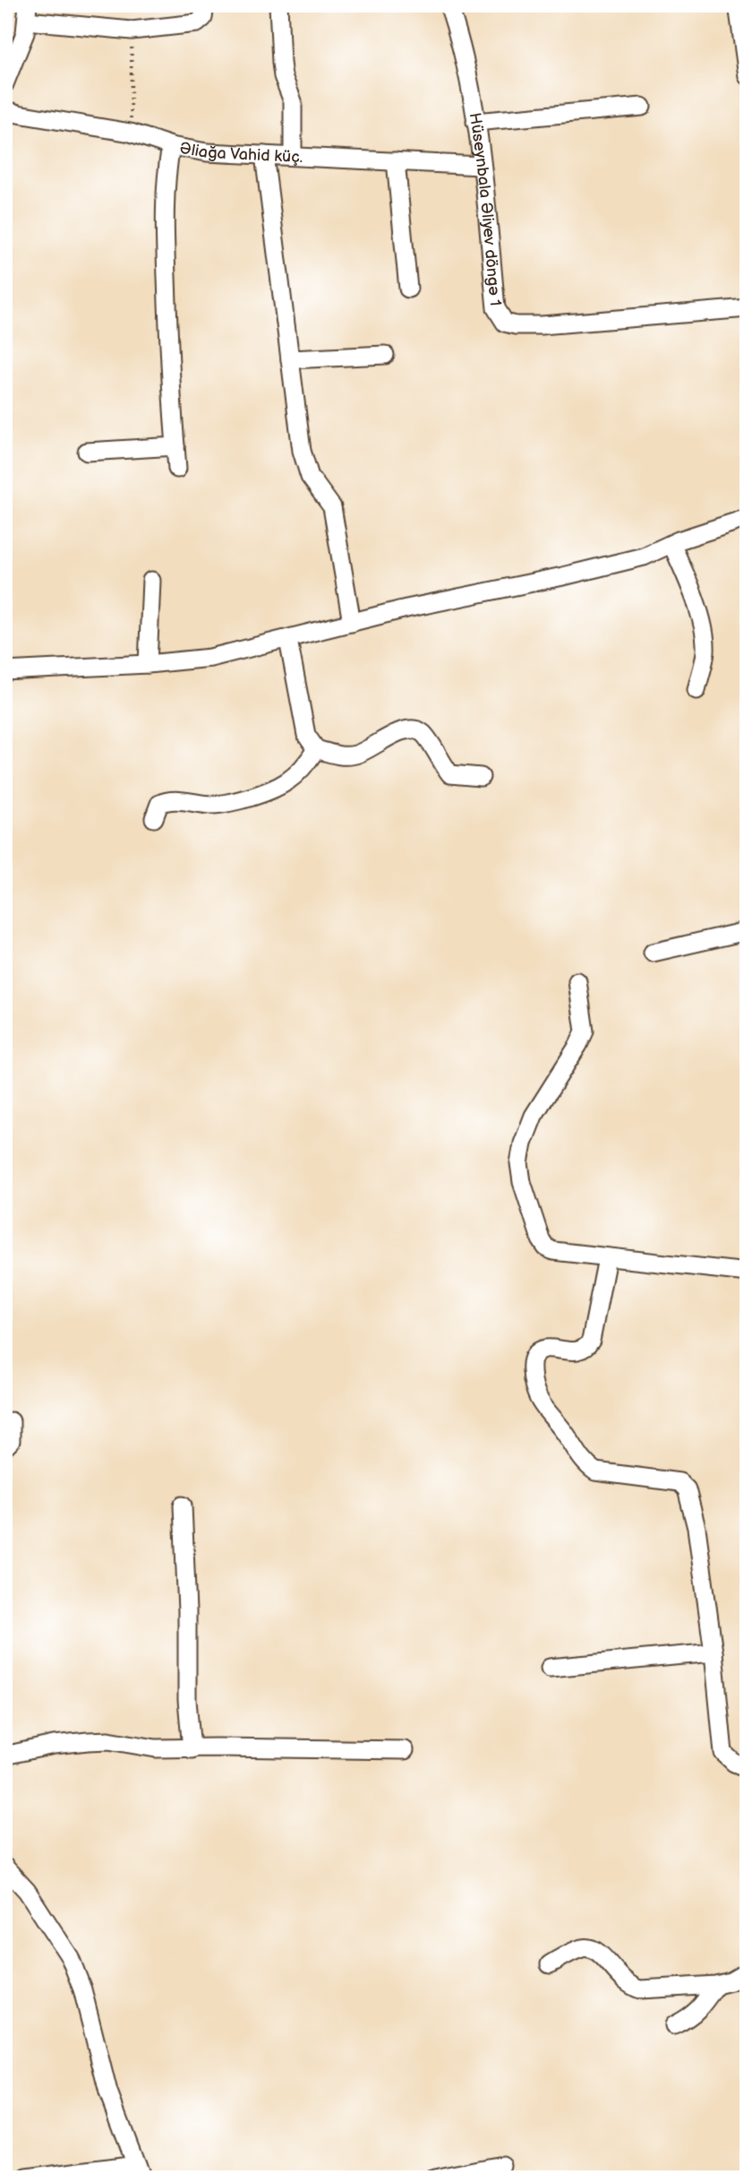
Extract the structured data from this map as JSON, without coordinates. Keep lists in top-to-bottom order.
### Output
{
  "streets": {
    "street": ["Əliağa Vahid küç.", "Hüseynbala Əliyev döngə 1"]
  },
  "crossings": [
    ["Əliağa Vahid küç.", "Hüseynbala Əliyev döngə 1"]
  ]
}
